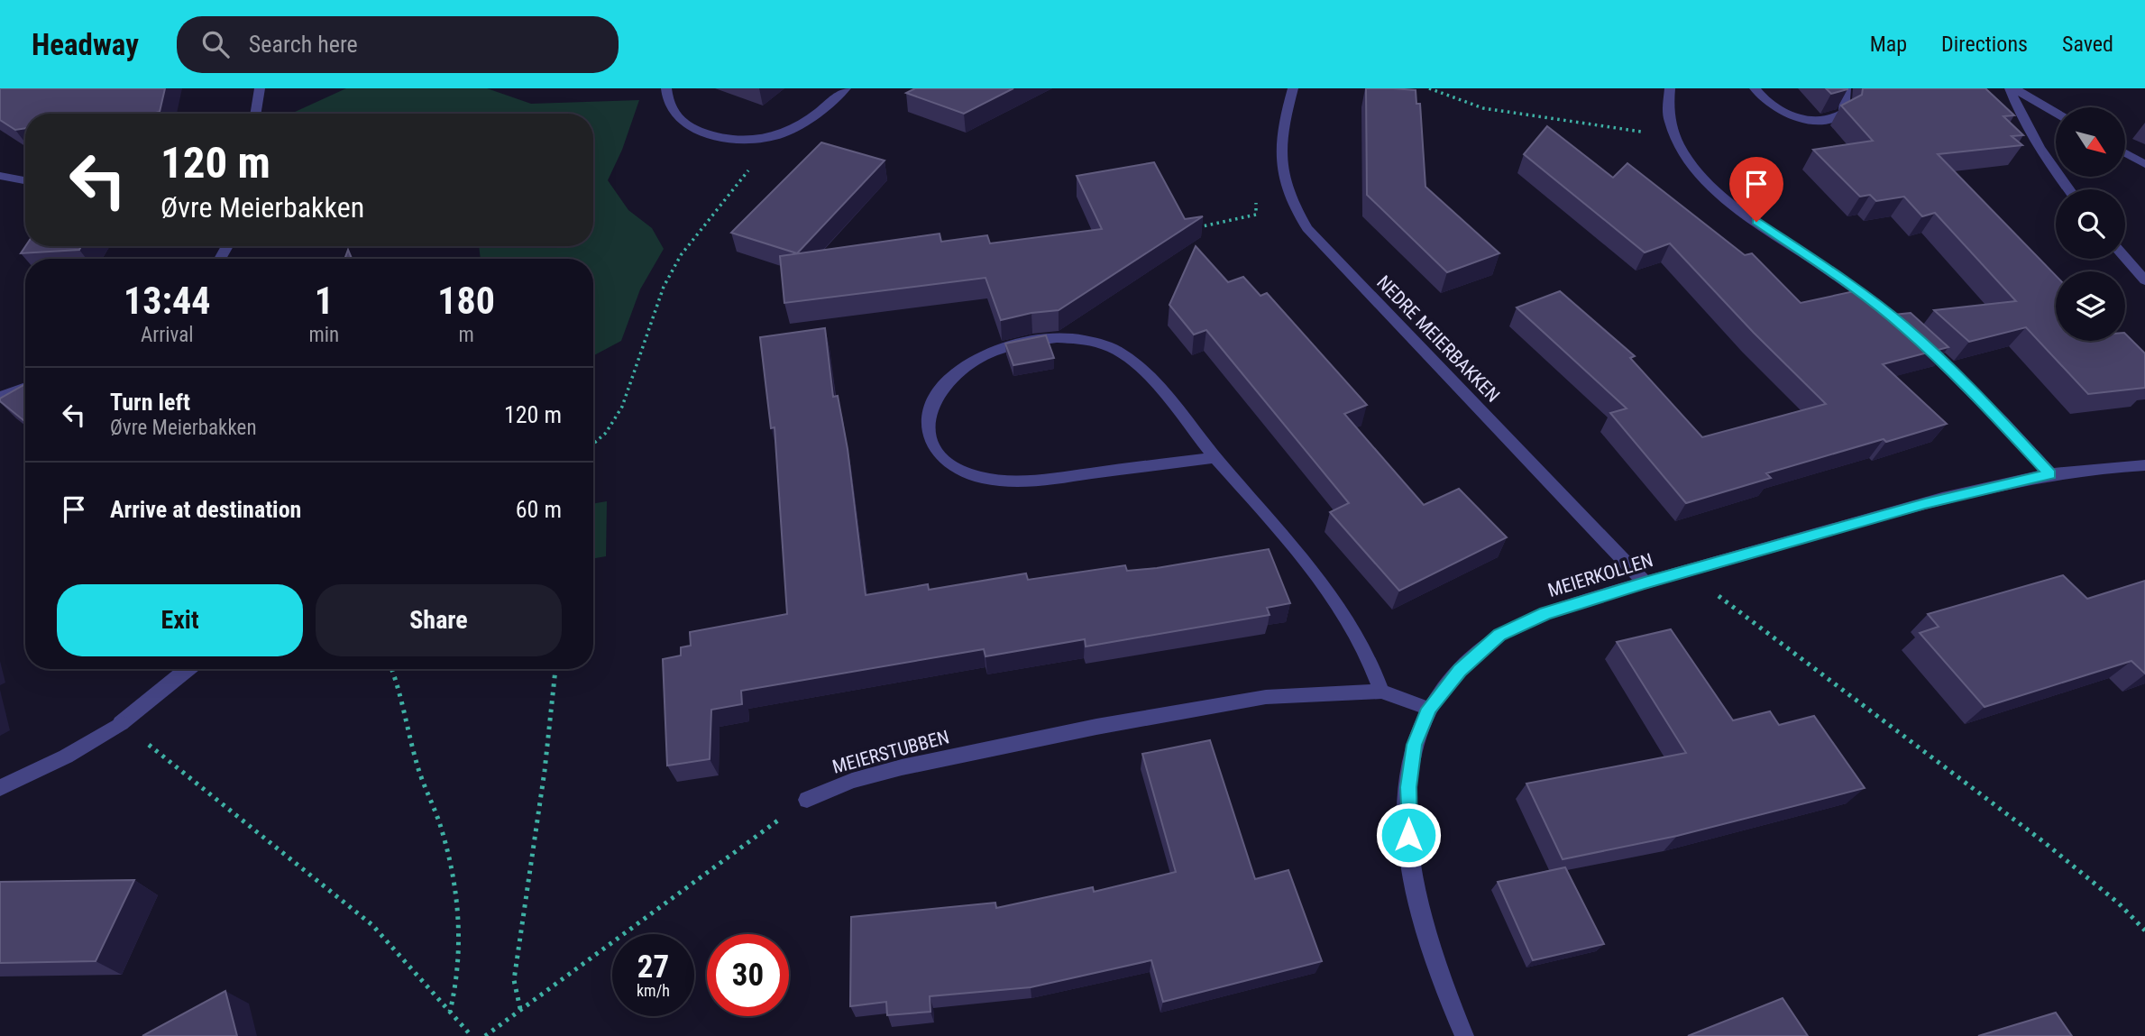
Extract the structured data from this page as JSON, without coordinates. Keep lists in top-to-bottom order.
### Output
{
  "streets": {
    "street": ["NEDRE MEIERBAKKEN", "MEIERKOLLEN", "MEIERSTUBBEN"]
  },
  "crossings": [
    ["NEDRE MEIERBAKKEN", "MEIERKOLLEN"],
    ["MEIERKOLLEN", "MEIERSTUBBEN"]
  ],
  "north": "bottom right",
  "page": {
    "header": "Headway",
    "search": "Search here",
    "nav": ["Map", "Directions", "Saved"],
    "turn": ["120 m", "Øvre Meierbakken"],
    "eta": [
      "13:44",
      "Arrival",
      "1",
      "min",
      "180",
      "m"
    ],
    "list": [
      {
        "name": "Turn left",
        "note": "Øvre Meierbakken",
        "value": "120 m"
      },
      {
        "name": "Arrive at destination",
        "value": "60 m"
      }
    ],
    "buttons": ["Exit", "Share"],
    "speed": "27 km/h",
    "limit": "30"
  }
}
